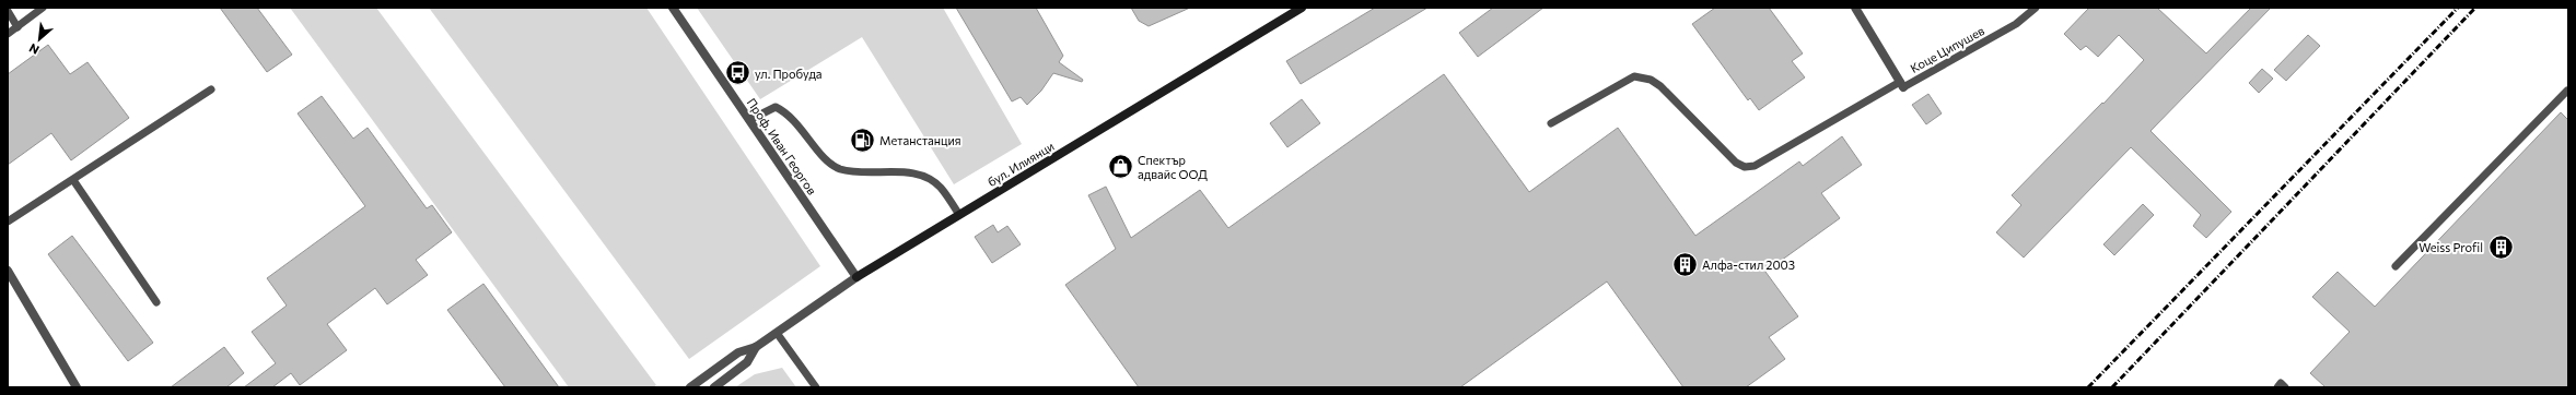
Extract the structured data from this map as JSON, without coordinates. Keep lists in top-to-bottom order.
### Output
{
  "streets": {
    "street": ["Коце Ципушев", "Проф. Иван Георгов", "бул. Илиянци"]
  },
  "crossings": [
    ["Проф. Иван Георгов", "бул. Илиянци"]
  ],
  "places": {
    "bus stop": ["ул. Пробуда"],
    "fuel station": ["Метанстанция"],
    "shop": ["Спектър адвайс ООД"],
    "building": ["Weiss Profil", "Алфа-стил 2003"]
  },
  "north": "bottom left"
}
